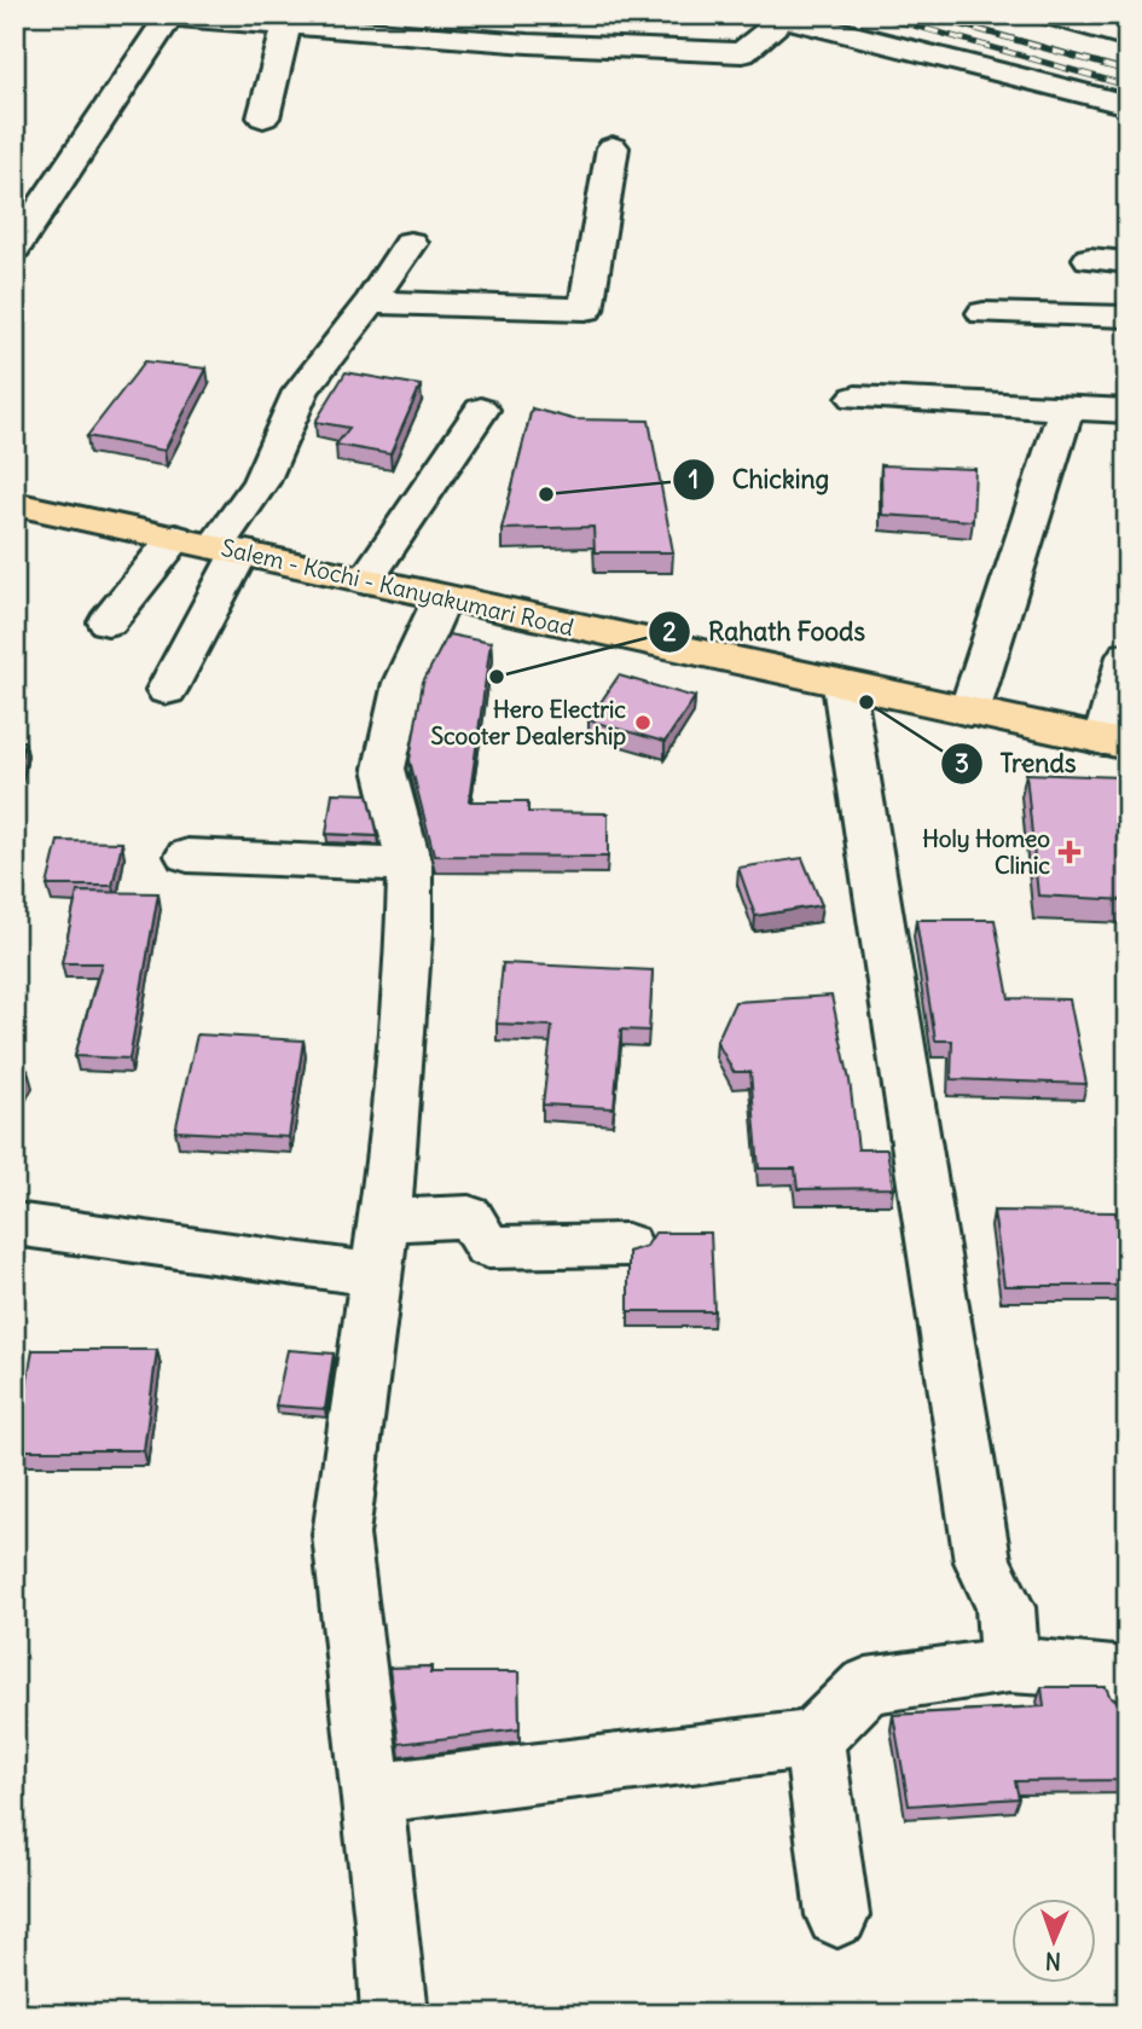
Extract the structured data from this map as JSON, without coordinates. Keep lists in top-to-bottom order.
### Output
{
  "streets": {
    "main road": ["Salem - Kochi - Kanyakumari Road"]
  },
  "places": {
    "other": [
      "Chicking",
      "Rahath Foods",
      "Trends",
      "Hero Electric Scooter Dealership"
    ],
    "health": ["Holy Homeo Clinic"]
  },
  "north": "bottom"
}
